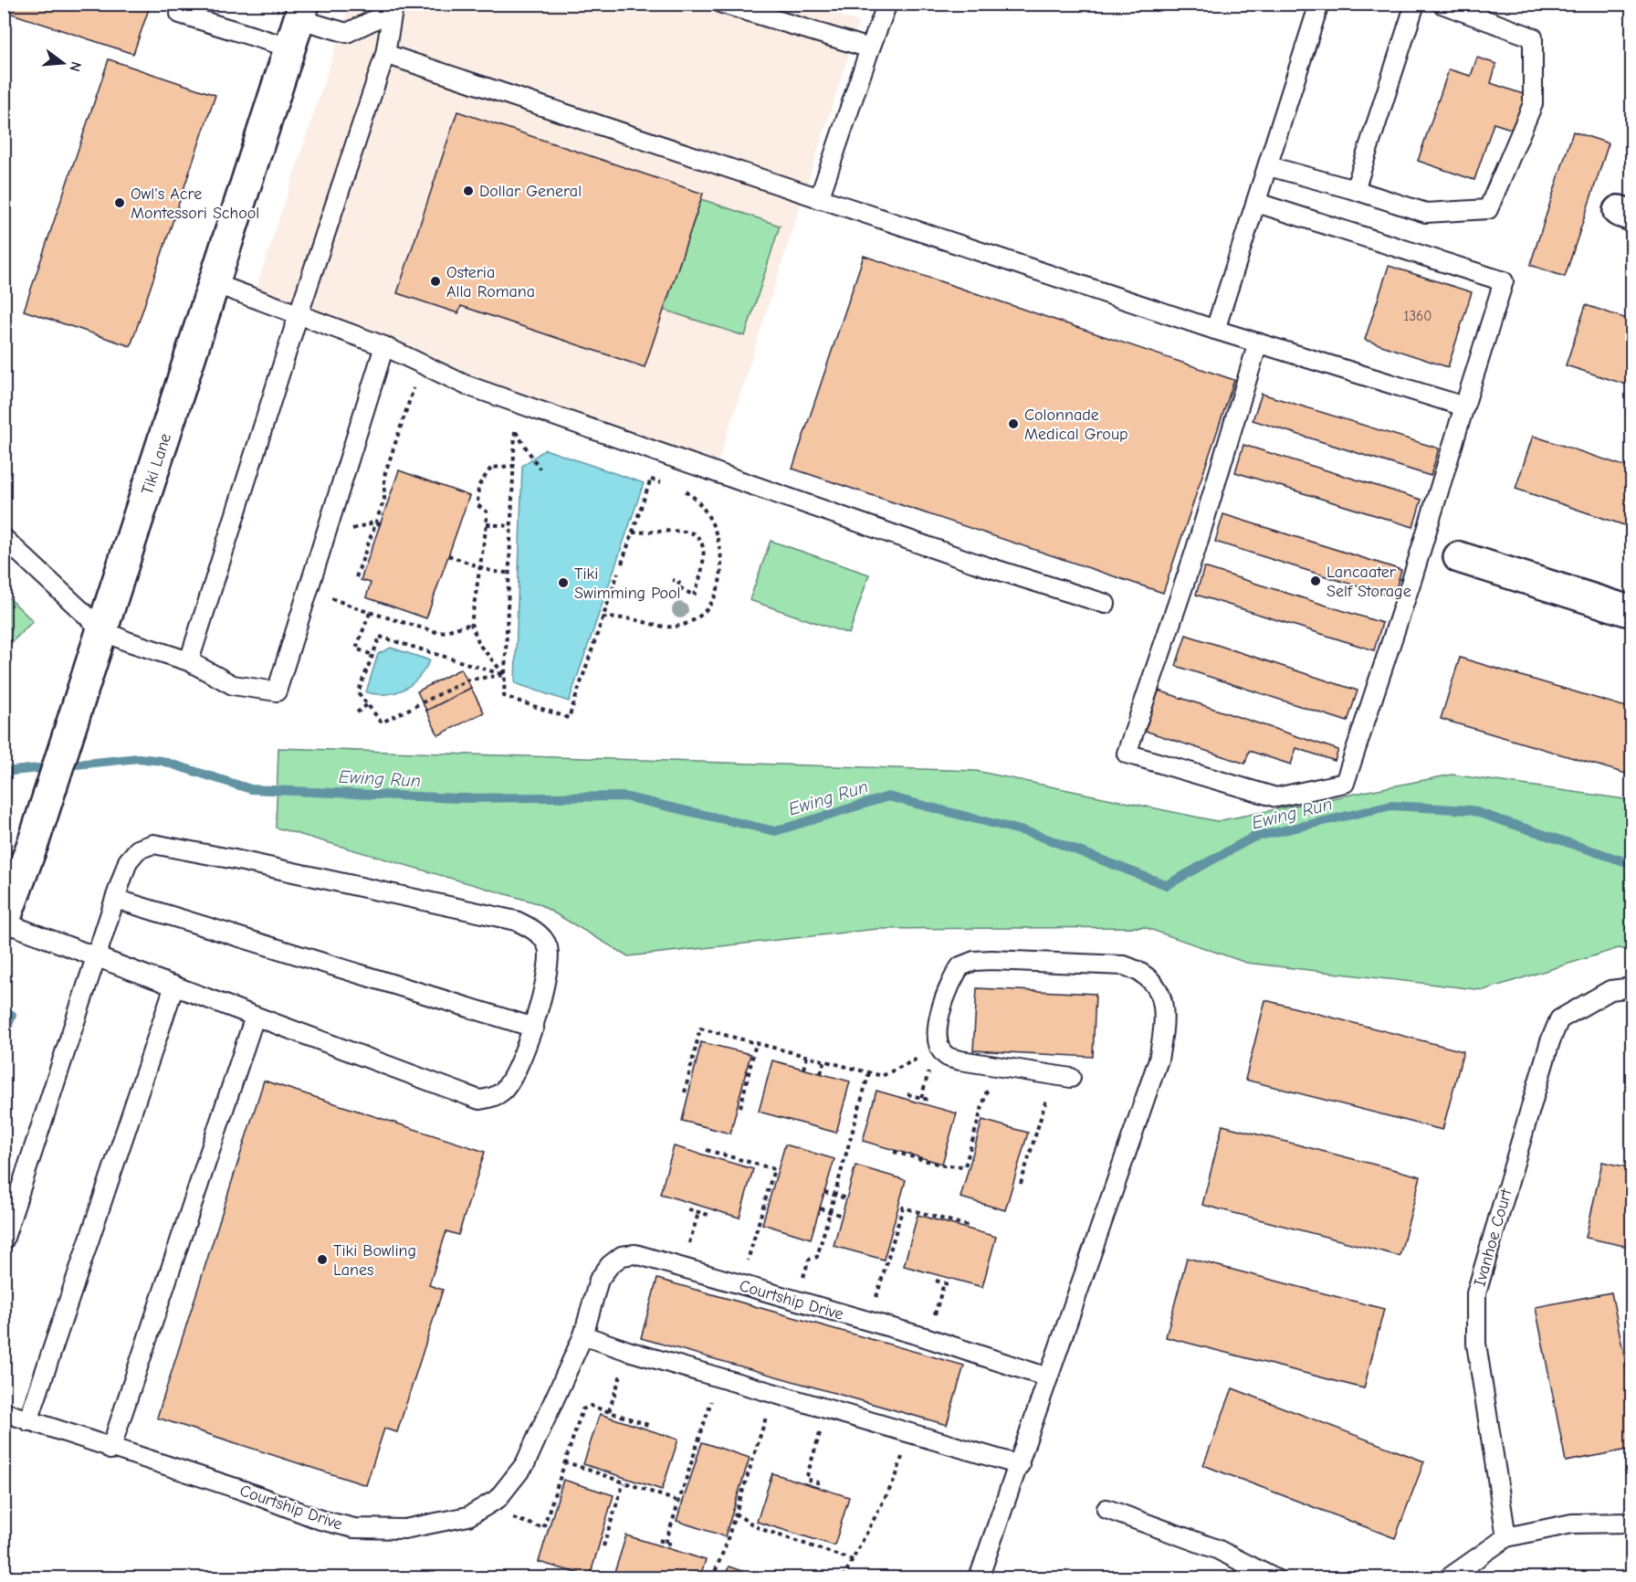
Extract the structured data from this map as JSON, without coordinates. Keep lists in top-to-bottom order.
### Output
{
  "streets": {
    "street": ["Tiki Lane"],
    "lane": ["Ivanhoe Court", "Courtship Drive"]
  },
  "water": ["Ewing Run"],
  "places": [
    "Dollar General",
    "Owl's Acre Montessori School",
    "Osteria Alla Romana",
    "Colonnade Medical Group",
    "Lancaater Self Storage",
    "Tiki Swimming Pool",
    "Tiki Bowling Lanes"
  ],
  "house_numbers": ["1360"],
  "north": "right"
}
